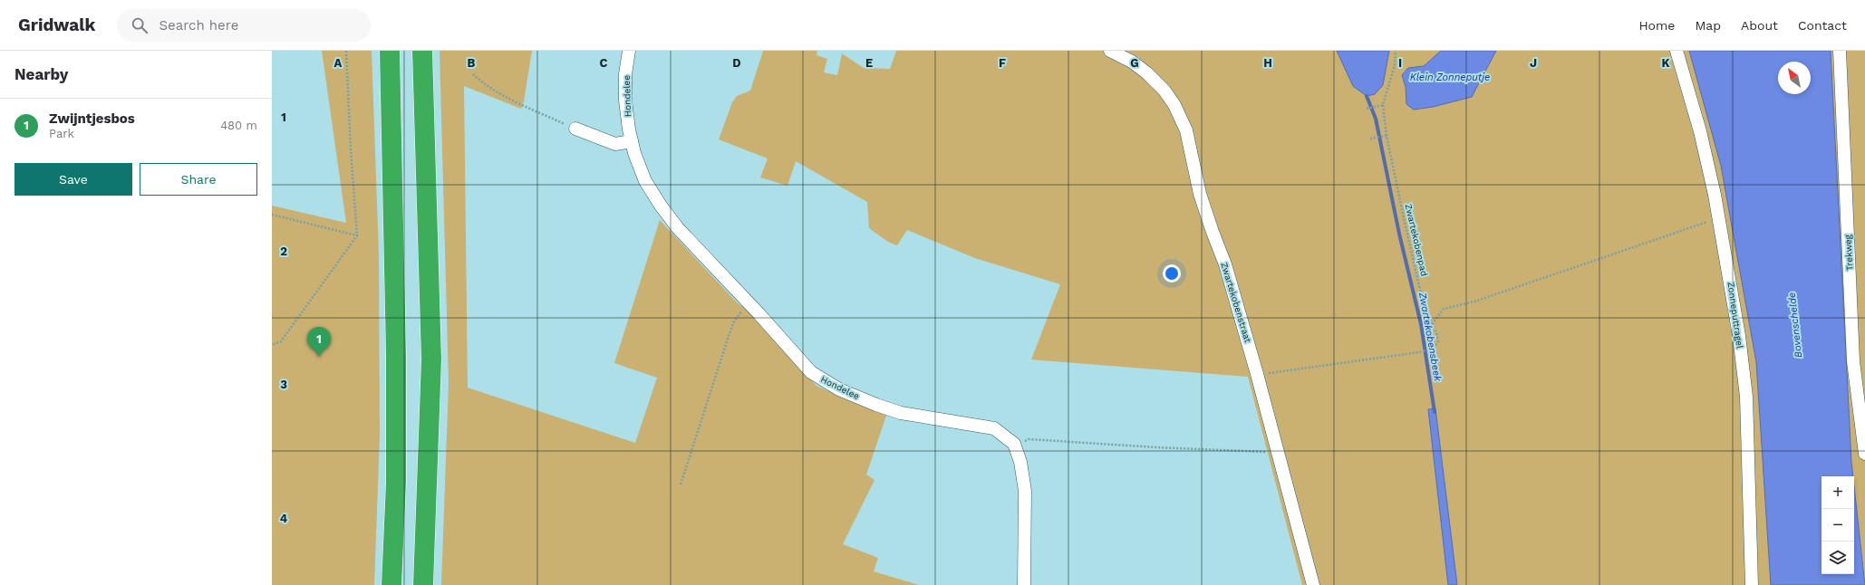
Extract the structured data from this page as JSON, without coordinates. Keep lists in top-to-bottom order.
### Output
{
  "streets": {
    "street": [
      "Hondelee",
      "Trekweg",
      "Zwartekobenstraat",
      "Zonneputtragel"
    ],
    "path": ["Zwartekobenpad"]
  },
  "crossings": [
    ["Zwartekobenpad", "Zwartekobenstraat"]
  ],
  "water": ["Klein Zonneputje", "Bovenschelde", "Zwartekobensbeek"],
  "north": "top left",
  "page": {
    "header": "Gridwalk",
    "search": "Search here",
    "nav": [
      "Home",
      "Map",
      "About",
      "Contact"
    ],
    "heading": "Nearby",
    "list": [
      {
        "mark": "1",
        "name": "Zwijntjesbos",
        "note": "Park",
        "value": "480 m"
      }
    ],
    "buttons": ["Save", "Share"],
    "pins": "1",
    "map_buttons": ["+", "−"]
  },
  "grid": {
    "columns": [
      "A",
      "B",
      "C",
      "D",
      "E",
      "F",
      "G",
      "H",
      "I",
      "J",
      "K"
    ],
    "rows": [
      "1",
      "2",
      "3",
      "4"
    ]
  }
}
